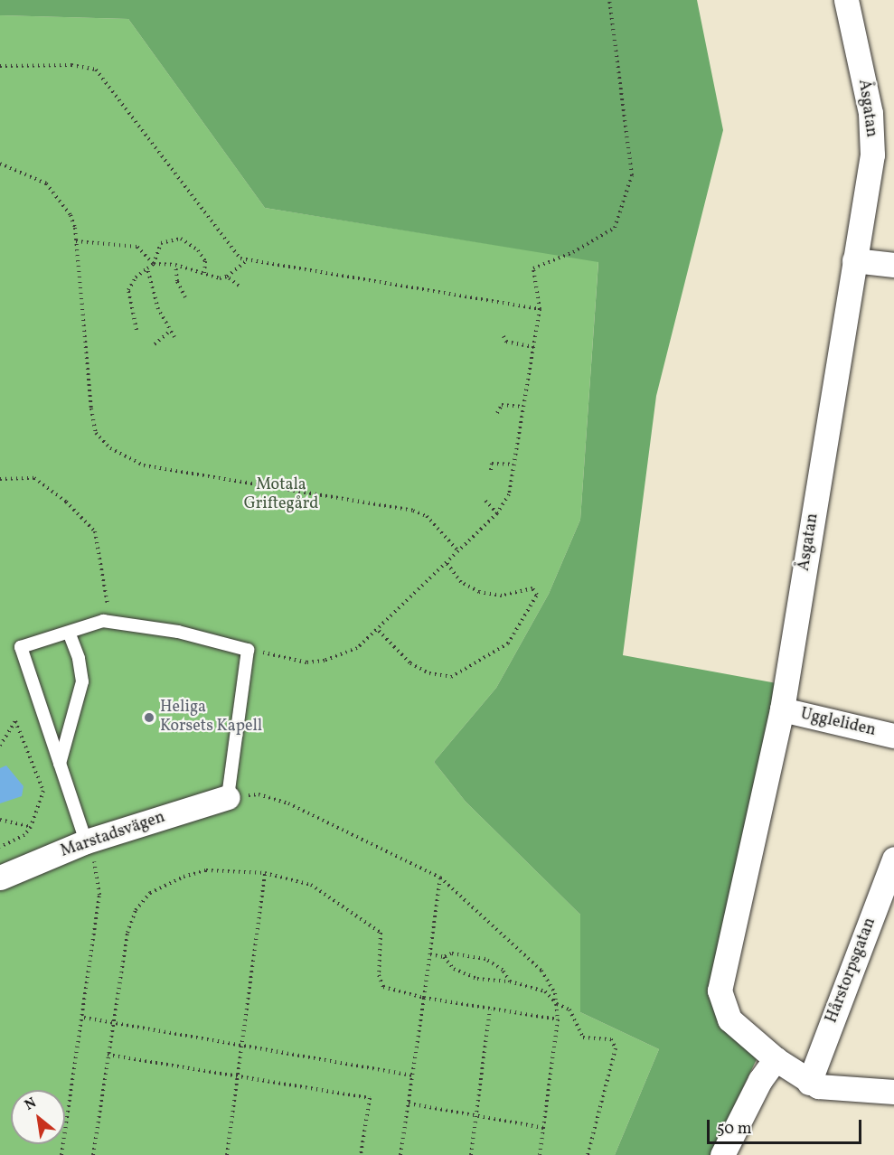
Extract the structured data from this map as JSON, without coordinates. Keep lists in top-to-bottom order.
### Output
{
  "streets": {
    "street": [
      "Åsgatan",
      "Uggleliden",
      "Marstadsvägen",
      "Hårstorpsgatan"
    ]
  },
  "crossings": [
    ["Åsgatan", "Uggleliden"],
    ["Åsgatan", "Hårstorpsgatan"]
  ],
  "parks": ["Motala Griftegård"],
  "places": ["Heliga Korsets Kapell"],
  "scale_bar": "50 m",
  "north": "top left"
}
